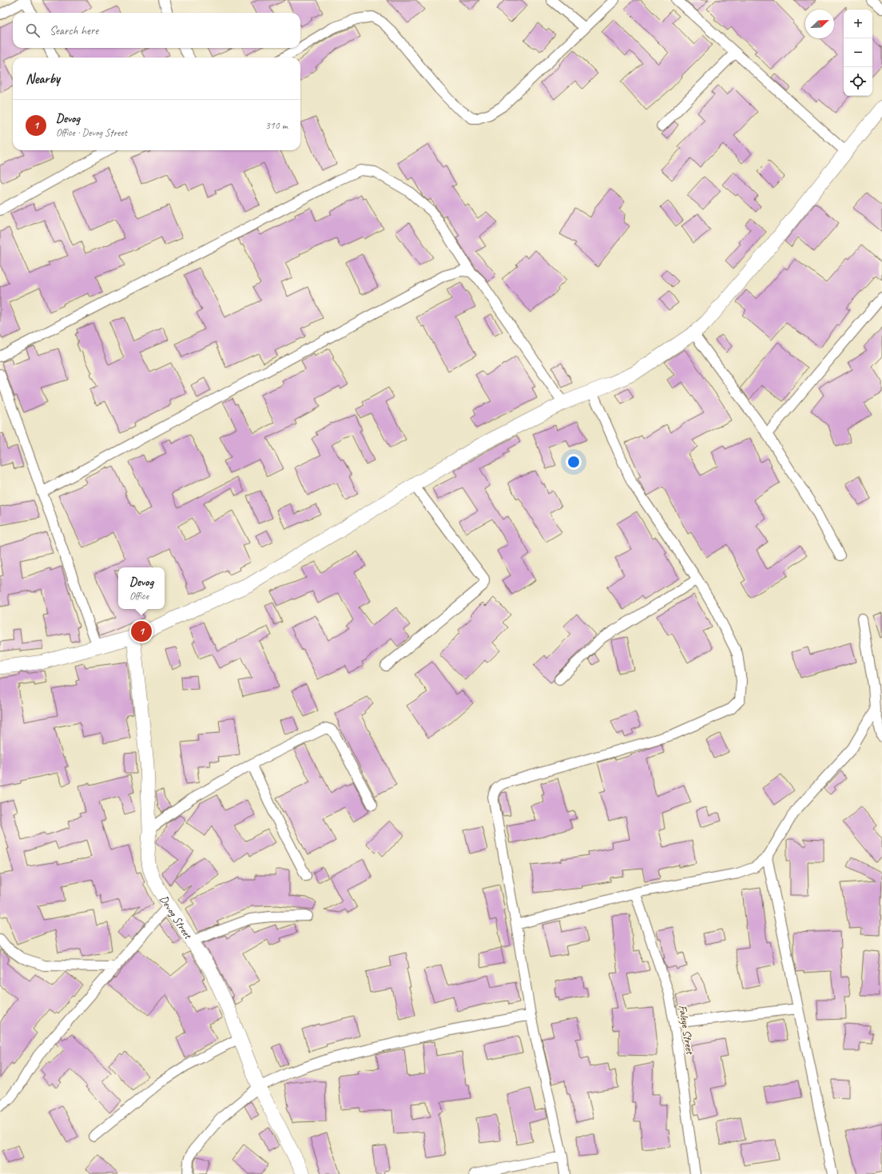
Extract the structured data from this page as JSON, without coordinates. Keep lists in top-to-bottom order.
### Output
{
  "streets": {
    "street": ["Devog Street", "Faleye Street"]
  },
  "north": "top right",
  "page": {
    "map_buttons": ["+", "−"],
    "search": "Search here",
    "heading": "Nearby",
    "list": [
      {
        "mark": "1",
        "name": "Devog",
        "note": "Office · Devog Street",
        "value": "310 m"
      }
    ],
    "popup": ["Devog", "Office"],
    "pins": "1"
  }
}
